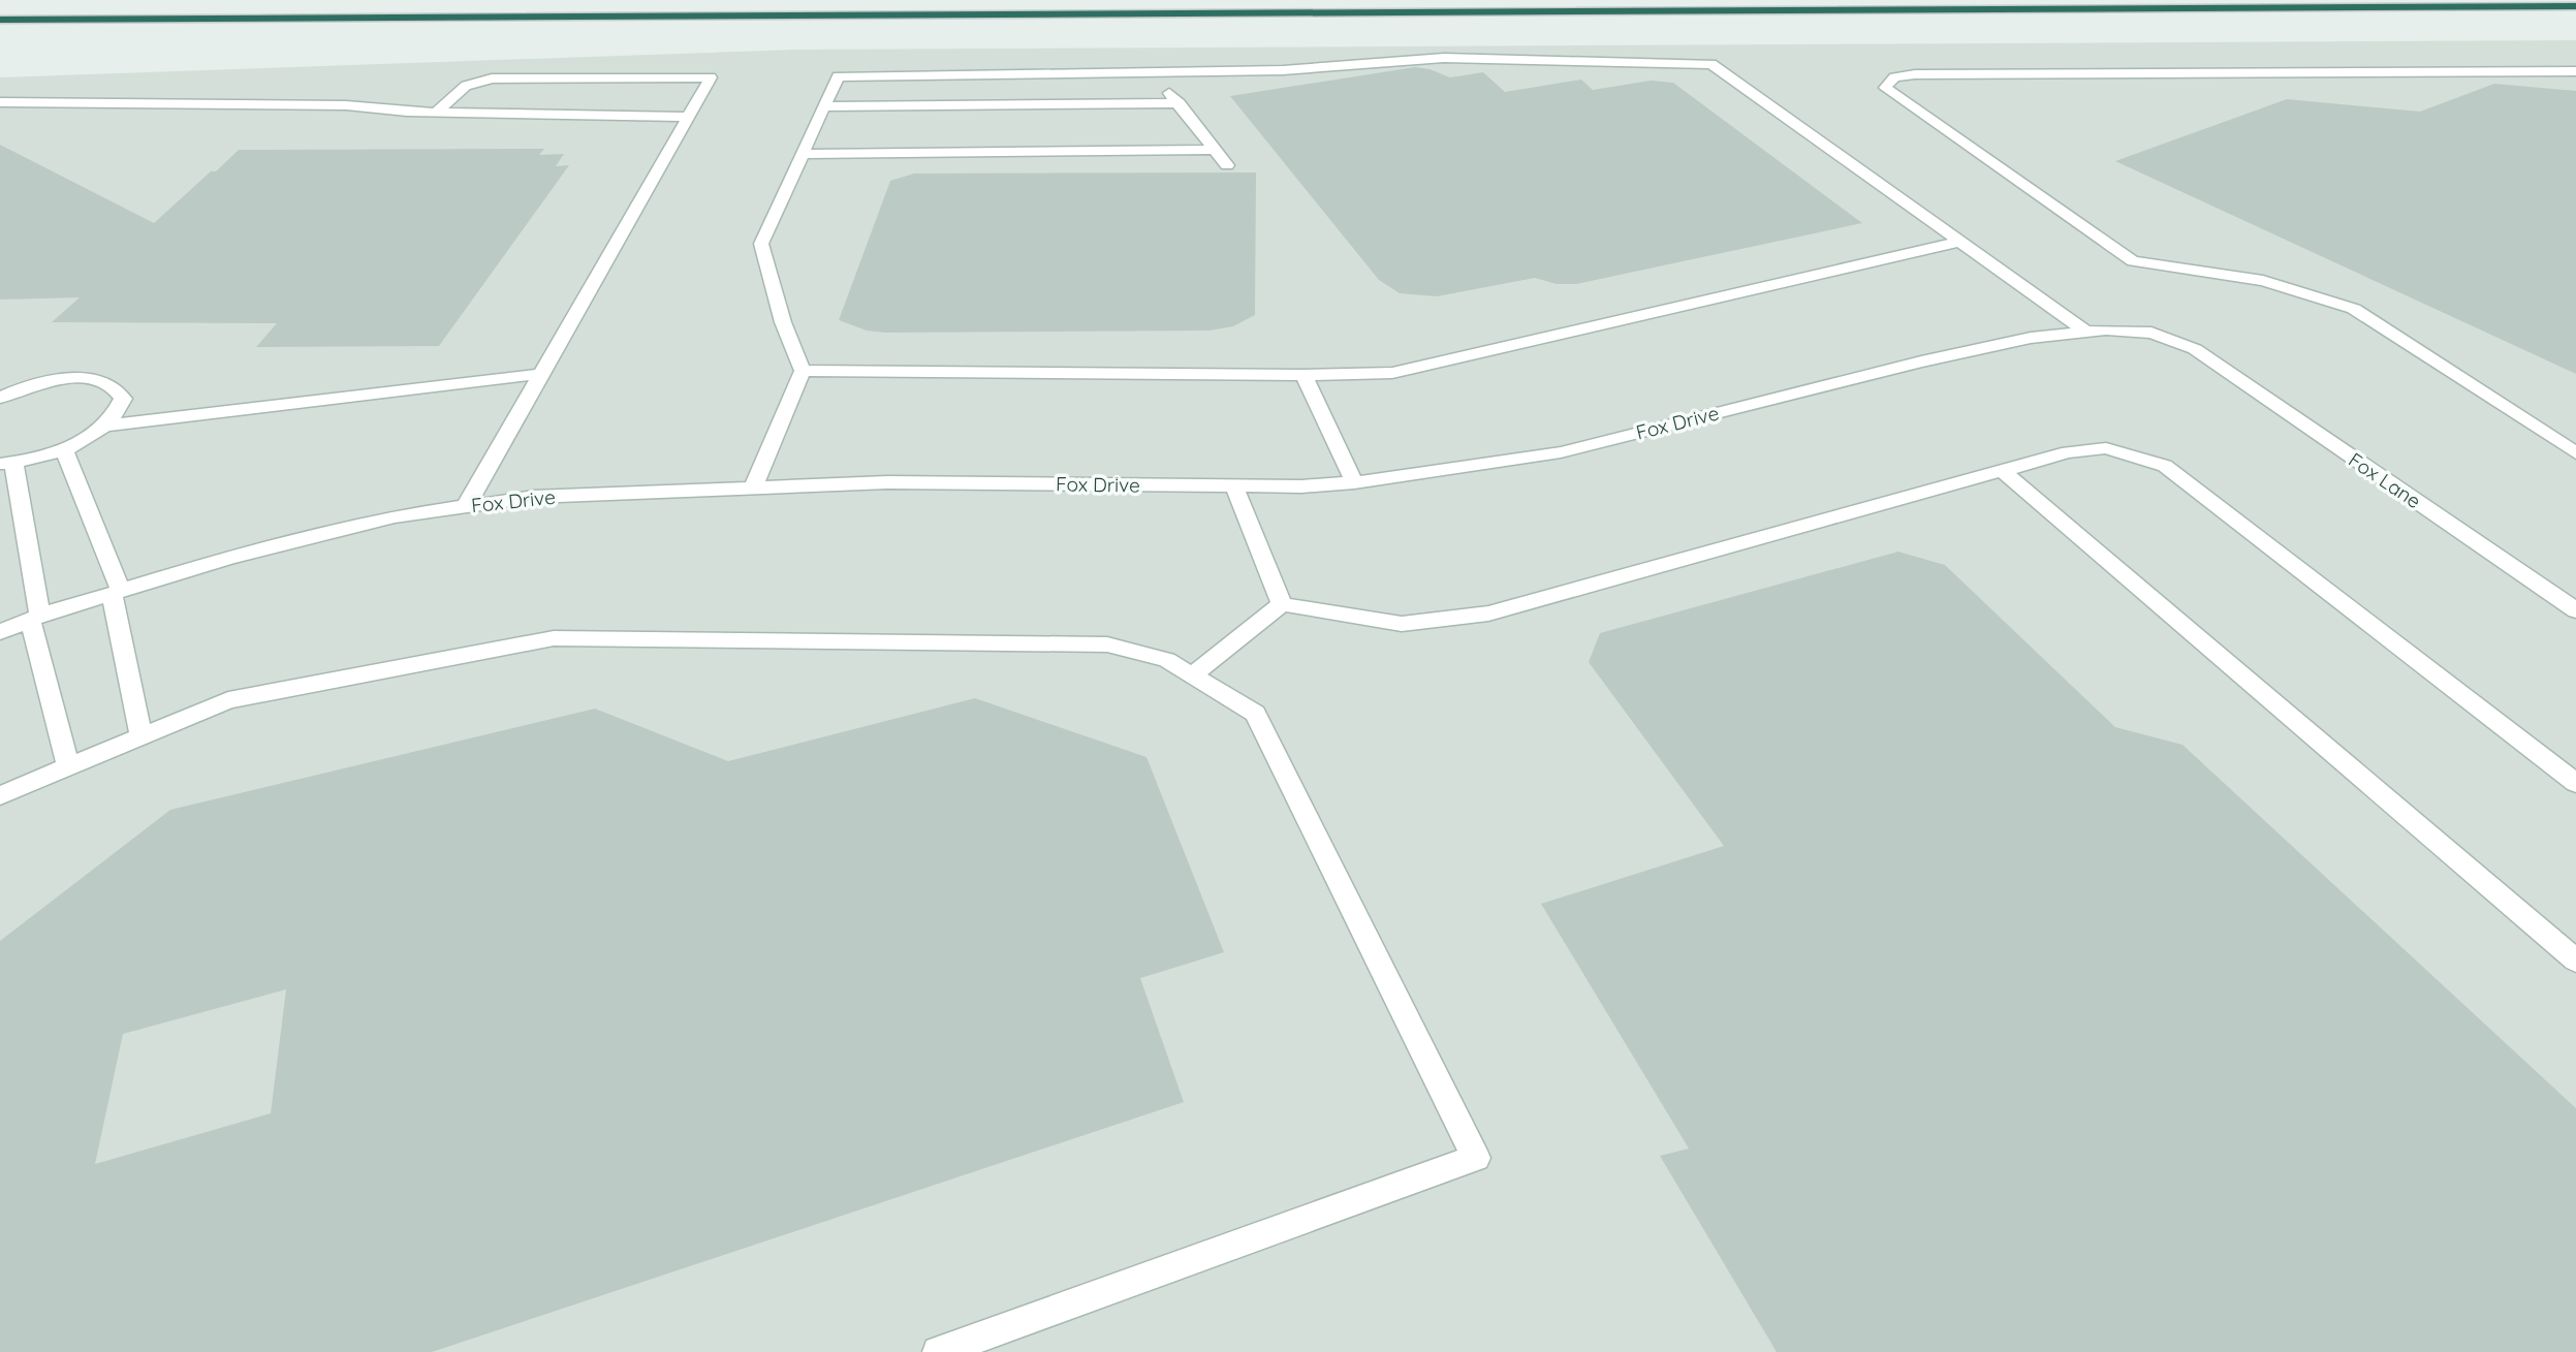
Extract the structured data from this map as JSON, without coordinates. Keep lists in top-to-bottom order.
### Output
{
  "streets": {
    "street": ["Fox Drive", "Fox Lane"]
  },
  "crossings": [
    ["Fox Drive", "Fox Lane"]
  ]
}
